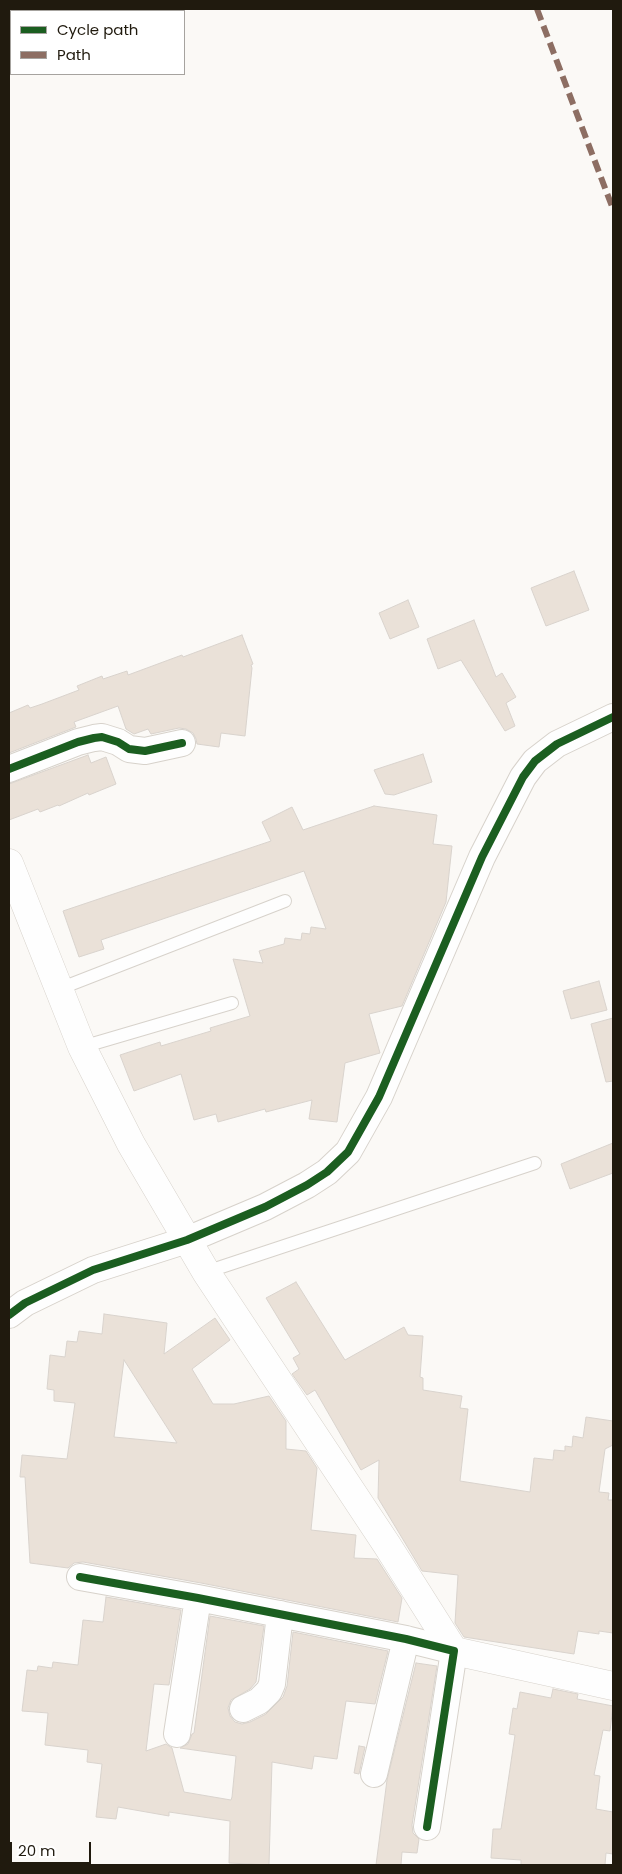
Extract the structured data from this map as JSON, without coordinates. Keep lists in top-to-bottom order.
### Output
{
  "legend": ["Cycle path", "Path"],
  "scale_bar": "20 m"
}
